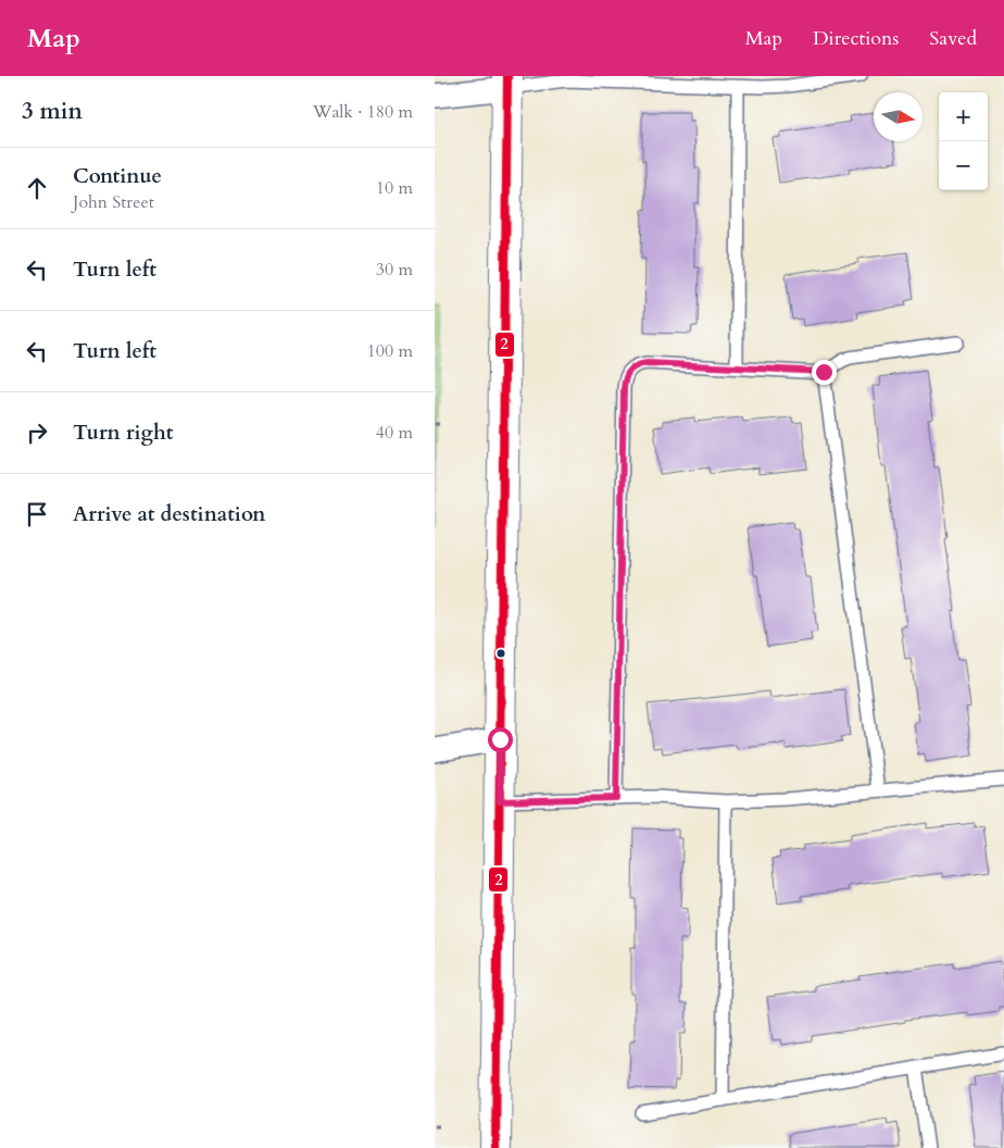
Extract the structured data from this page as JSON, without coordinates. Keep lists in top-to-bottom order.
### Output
{
  "lines": ["transit line 2"],
  "north": "right",
  "page": {
    "header": "Map",
    "nav": ["Map", "Directions", "Saved"],
    "heading": ["3 min", "Walk · 180 m"],
    "map_buttons": ["+", "−"],
    "list": [
      ["Continue", "John Street", "10 m"],
      ["Turn left", "30 m"],
      ["Turn left", "100 m"],
      ["Turn right", "40 m"],
      "Arrive at destination"
    ]
  }
}
